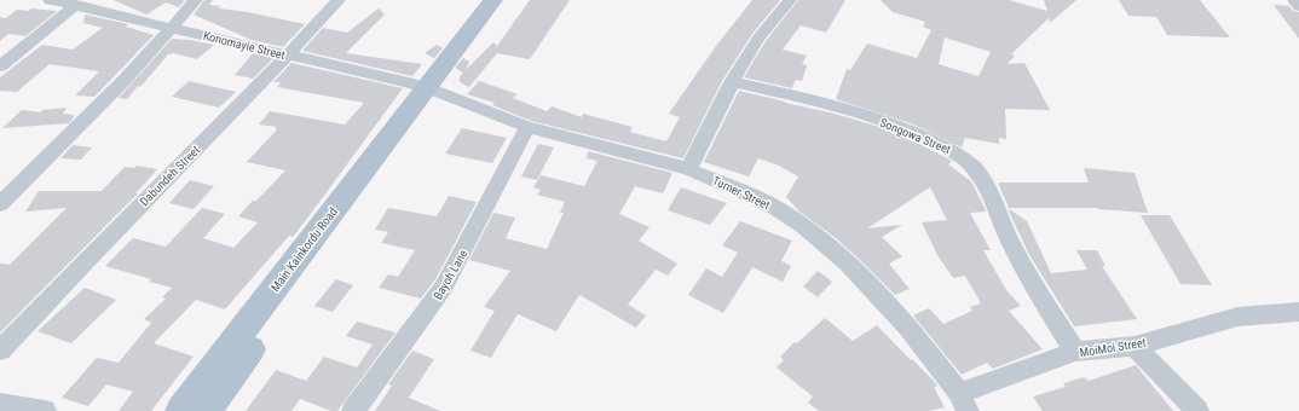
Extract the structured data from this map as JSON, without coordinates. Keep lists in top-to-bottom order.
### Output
{
  "streets": {
    "main road": ["Main Kainkordu Road"],
    "street": [
      "Konomayie Street",
      "Songowa Street",
      "Dabundeh Street",
      "Turner Street",
      "Bayoh Lane",
      "MoiMoi Street"
    ]
  },
  "crossings": [
    ["Konomayie Street", "Dabundeh Street"],
    ["Konomayie Street", "Turner Street"],
    ["Konomayie Street", "Main Kainkordu Road"],
    ["Songowa Street", "MoiMoi Street"],
    ["Turner Street", "Main Kainkordu Road"],
    ["Turner Street", "Bayoh Lane"],
    ["Turner Street", "MoiMoi Street"]
  ]
}
